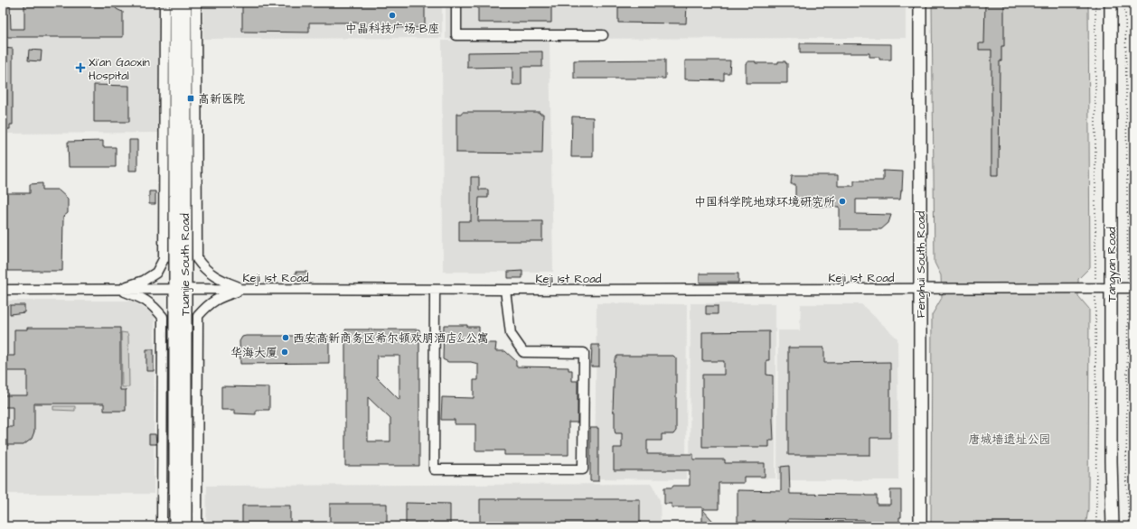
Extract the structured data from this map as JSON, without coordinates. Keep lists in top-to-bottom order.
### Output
{
  "streets": {
    "main road": ["Tuanjie South Road", "Fenghui South Road", "Tangyan Road"],
    "street": ["Keji 1st Road"]
  },
  "crossings": [
    ["Tuanjie South Road", "Keji 1st Road"],
    ["Fenghui South Road", "Keji 1st Road"],
    ["Tangyan Road", "Keji 1st Road"]
  ],
  "parks": ["唐城墙遗址公园"],
  "places": {
    "other": [
      "中晶科技广场-B座",
      "中国科学院地球环境研究所",
      "西安高新商务区希尔顿欢朋酒店&公寓",
      "华海大厦"
    ],
    "health": ["Xi'an Gaoxin Hospital"],
    "transit": ["高新医院"]
  }
}
